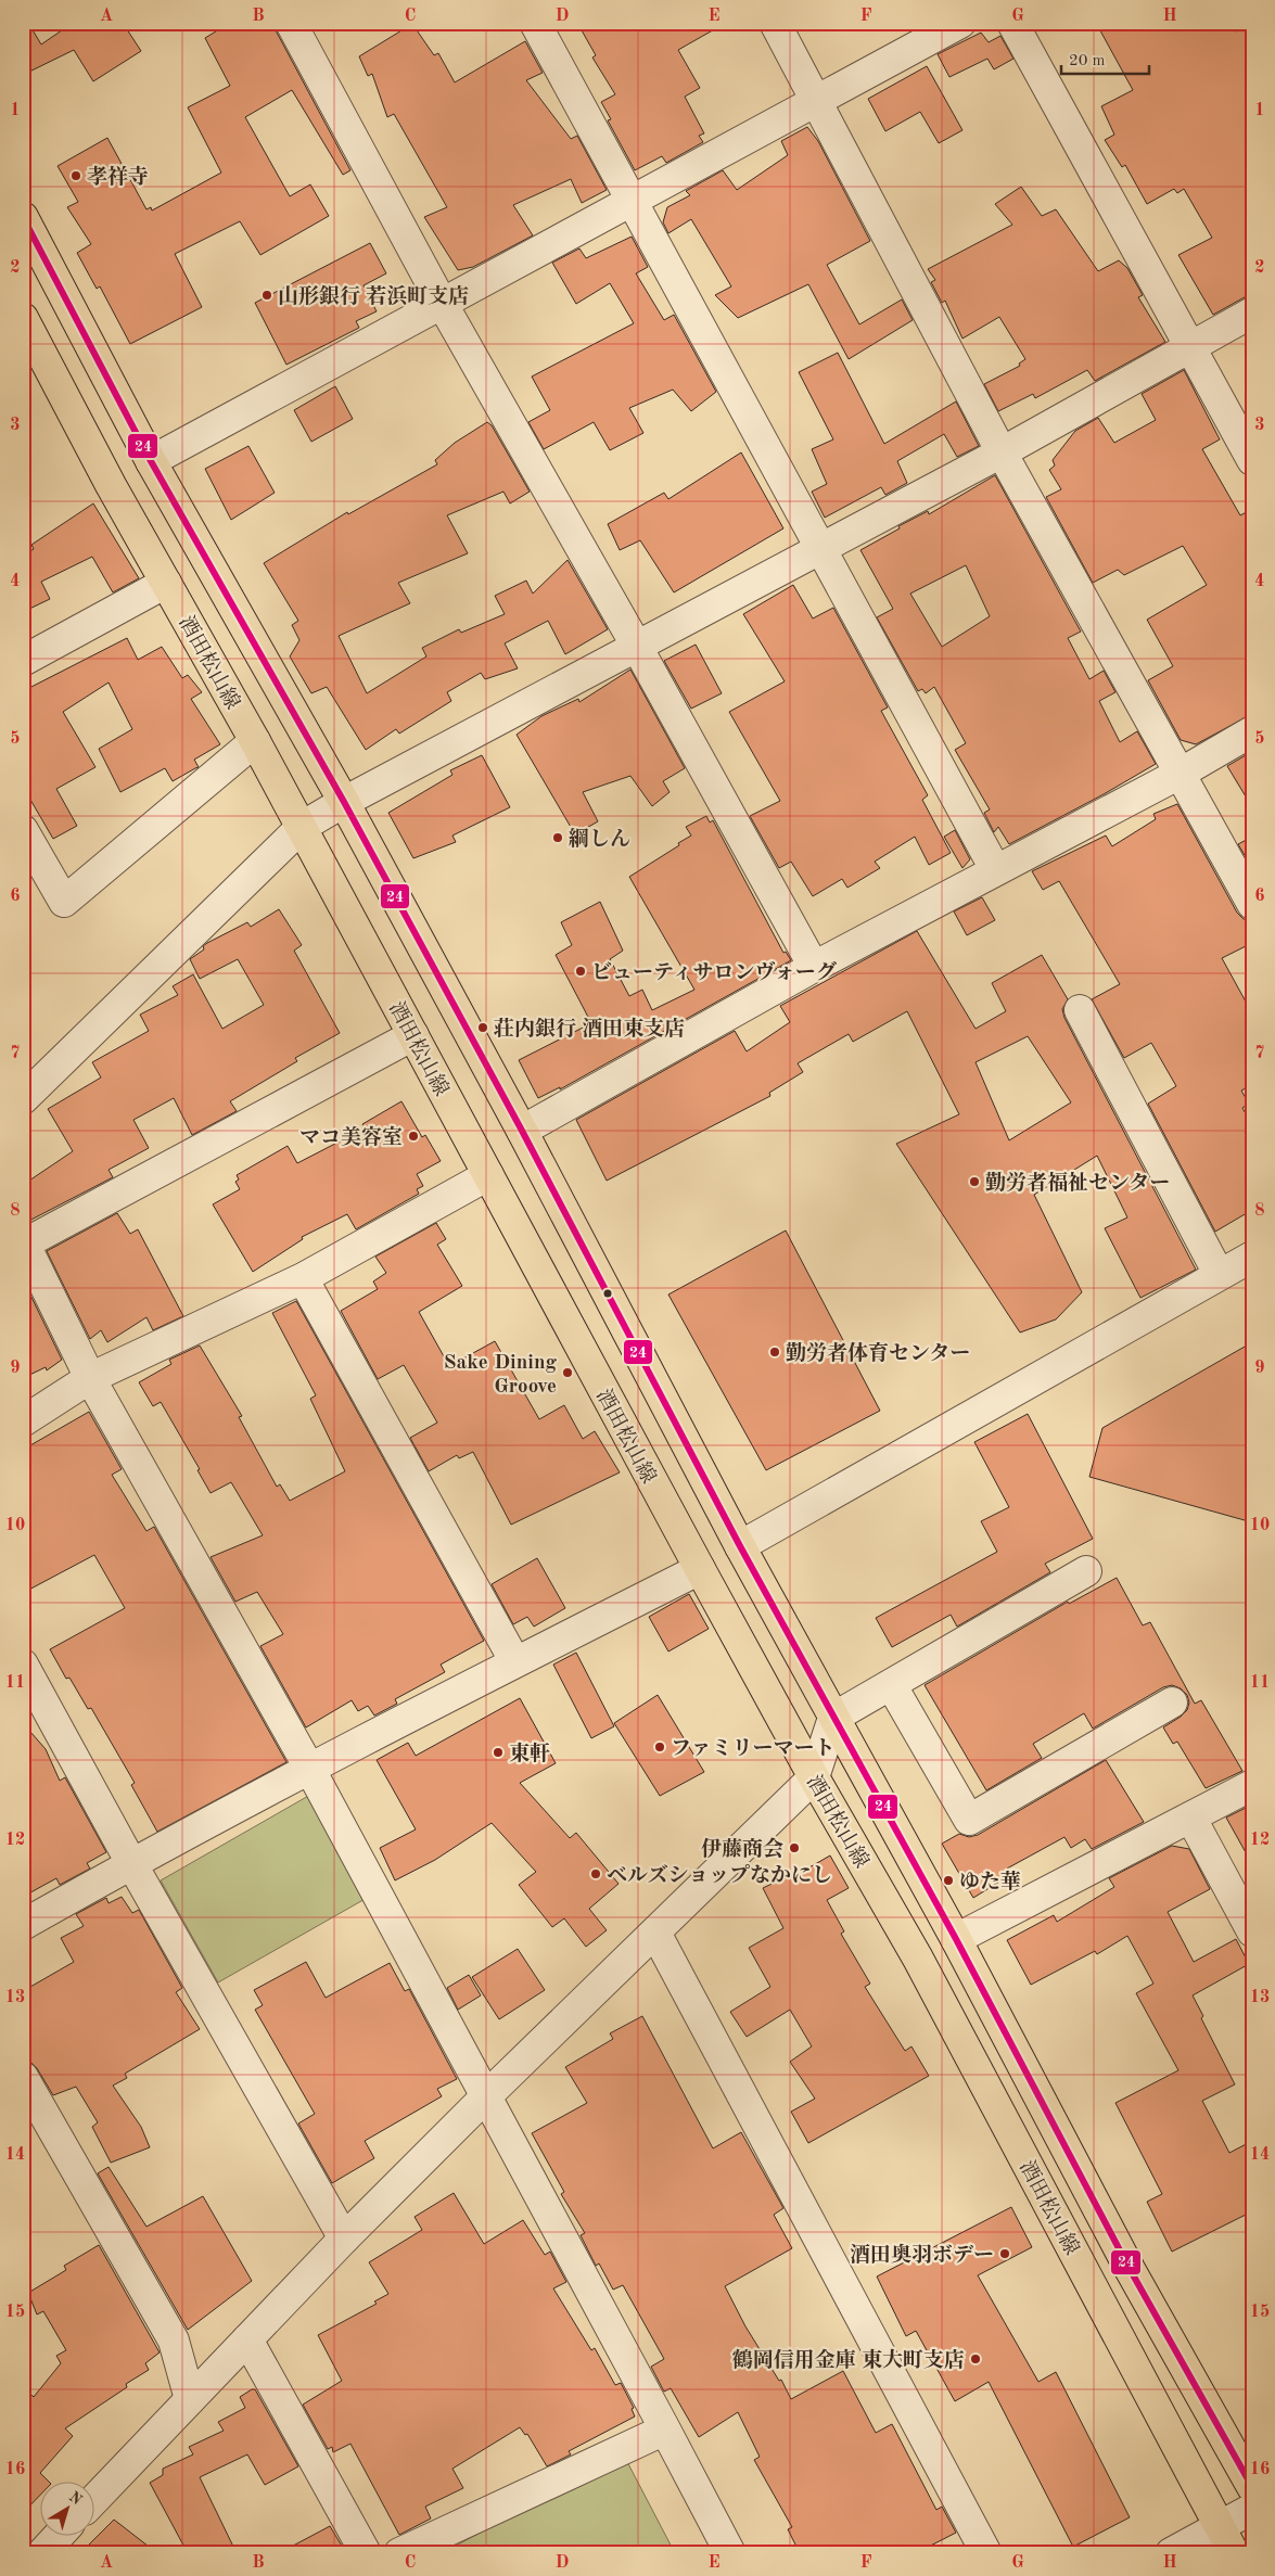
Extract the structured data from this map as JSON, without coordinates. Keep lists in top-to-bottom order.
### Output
{
  "streets": {
    "main road": ["酒田松山線"]
  },
  "places": [
    "孝祥寺",
    "山形銀行 若浜町支店",
    "綱しん",
    "ビューティサロンヴォーグ",
    "荘内銀行 酒田東支店",
    "マコ美容室",
    "勤労者福祉センター",
    "勤労者体育センター",
    "Sake Dining Groove",
    "ファミリーマート",
    "東軒",
    "伊藤商会",
    "ベルズショップなかにし",
    "ゆた華",
    "酒田奥羽ボデー",
    "鶴岡信用金庫 東大町支店"
  ],
  "lines": ["transit line 24"],
  "scale_bar": "20 m",
  "north": "top right",
  "grid": {
    "columns": [
      "A",
      "B",
      "C",
      "D",
      "E",
      "F",
      "G",
      "H"
    ],
    "rows": [
      "1",
      "2",
      "3",
      "4",
      "5",
      "6",
      "7",
      "8",
      "9",
      "10",
      "11",
      "12",
      "13",
      "14",
      "15",
      "16"
    ]
  }
}
